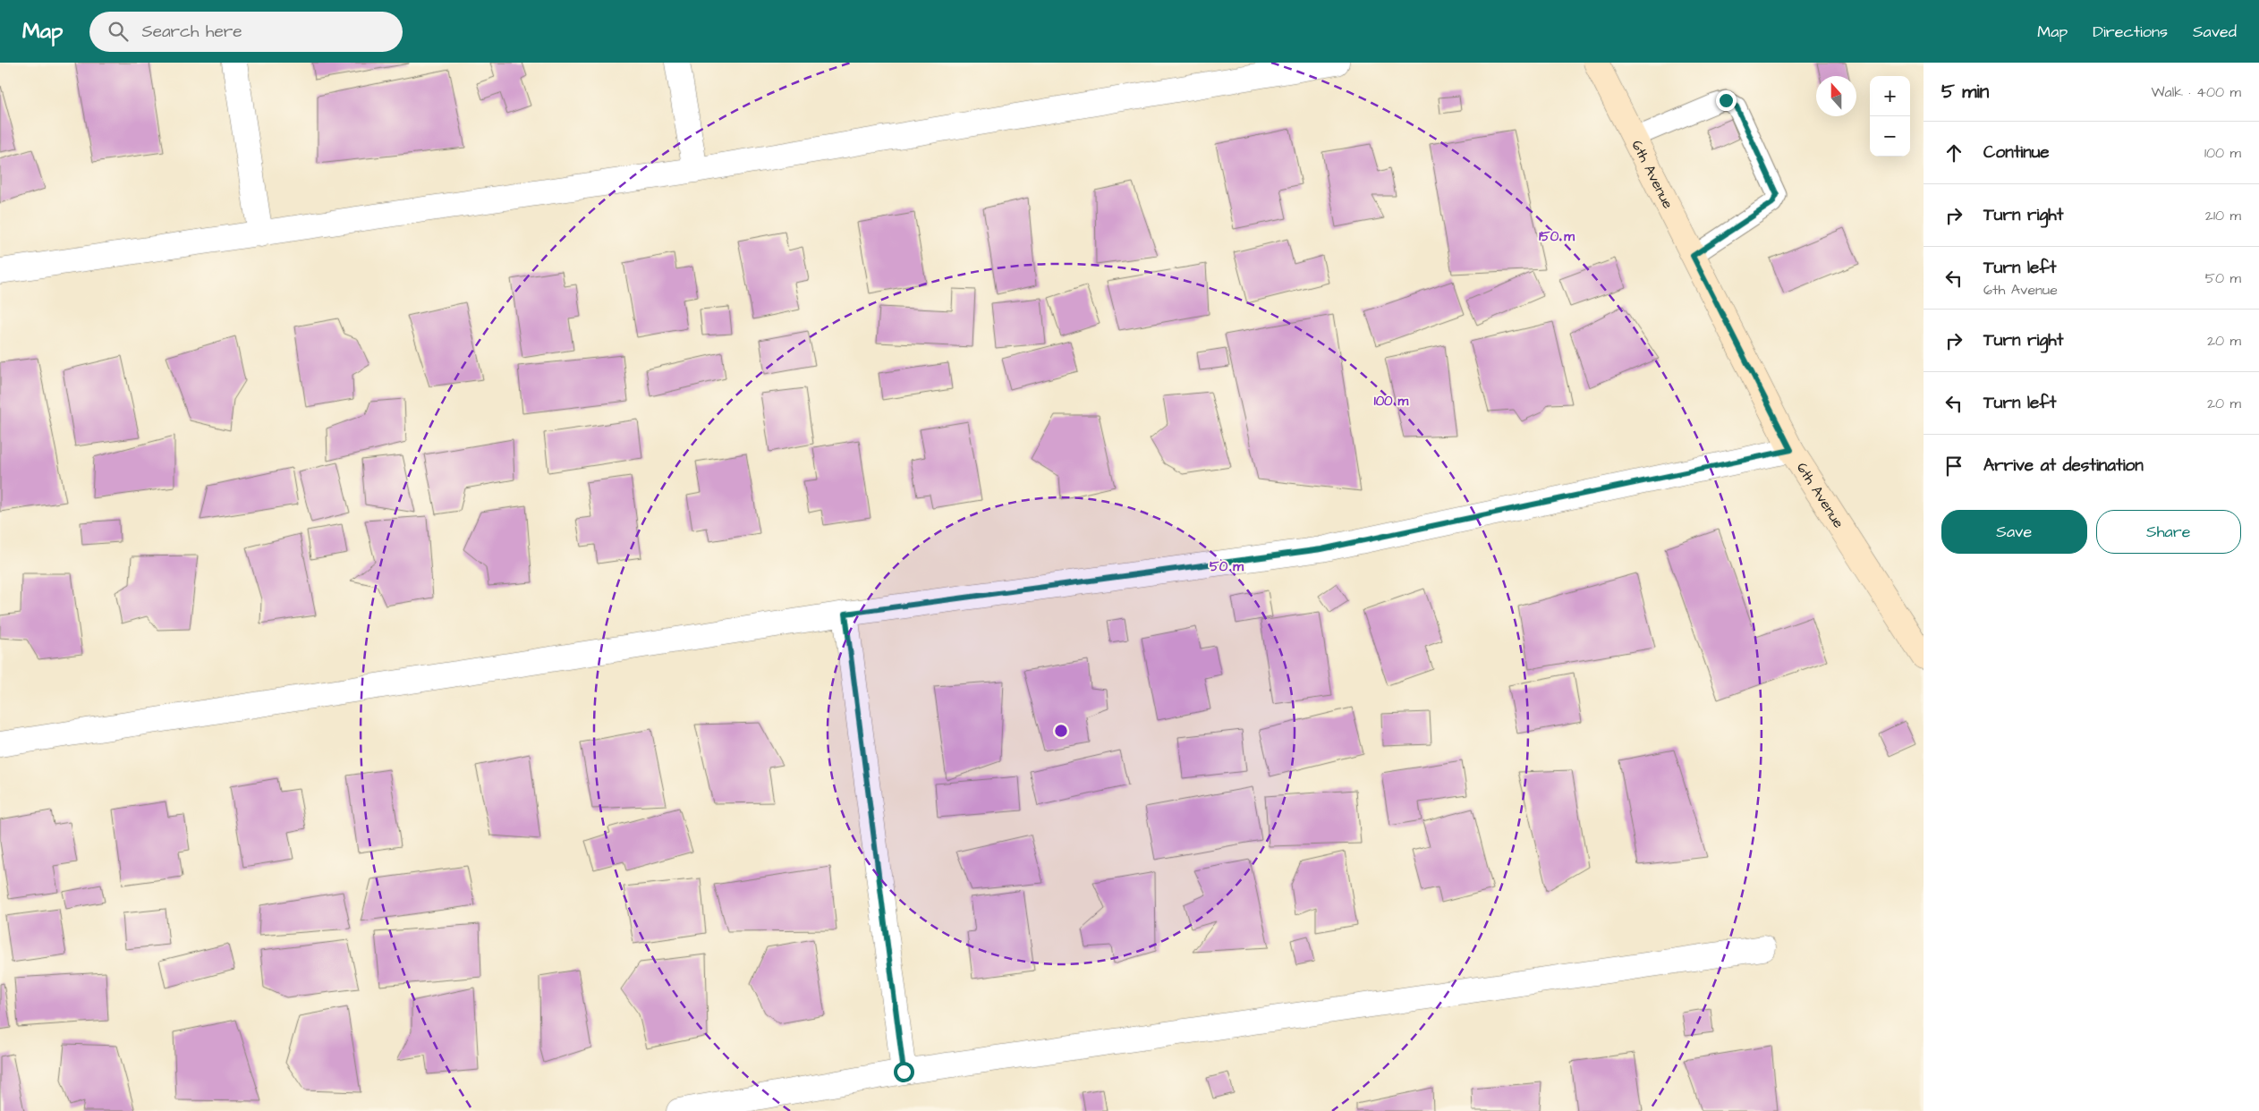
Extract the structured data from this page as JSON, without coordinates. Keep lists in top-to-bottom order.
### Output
{
  "streets": {
    "street": ["6th Avenue"]
  },
  "north": "top",
  "page": {
    "header": "Map",
    "search": "Search here",
    "nav": ["Map", "Directions", "Saved"],
    "heading": ["5 min", "Walk · 400 m"],
    "map_buttons": ["+", "−"],
    "list": [
      ["Continue", "100 m"],
      ["Turn right", "210 m"],
      ["Turn left", "6th Avenue", "50 m"],
      ["Turn right", "20 m"],
      ["Turn left", "20 m"],
      "Arrive at destination"
    ],
    "buttons": ["Save", "Share"]
  },
  "rings": ["150 m", "100 m", "50 m"]
}
